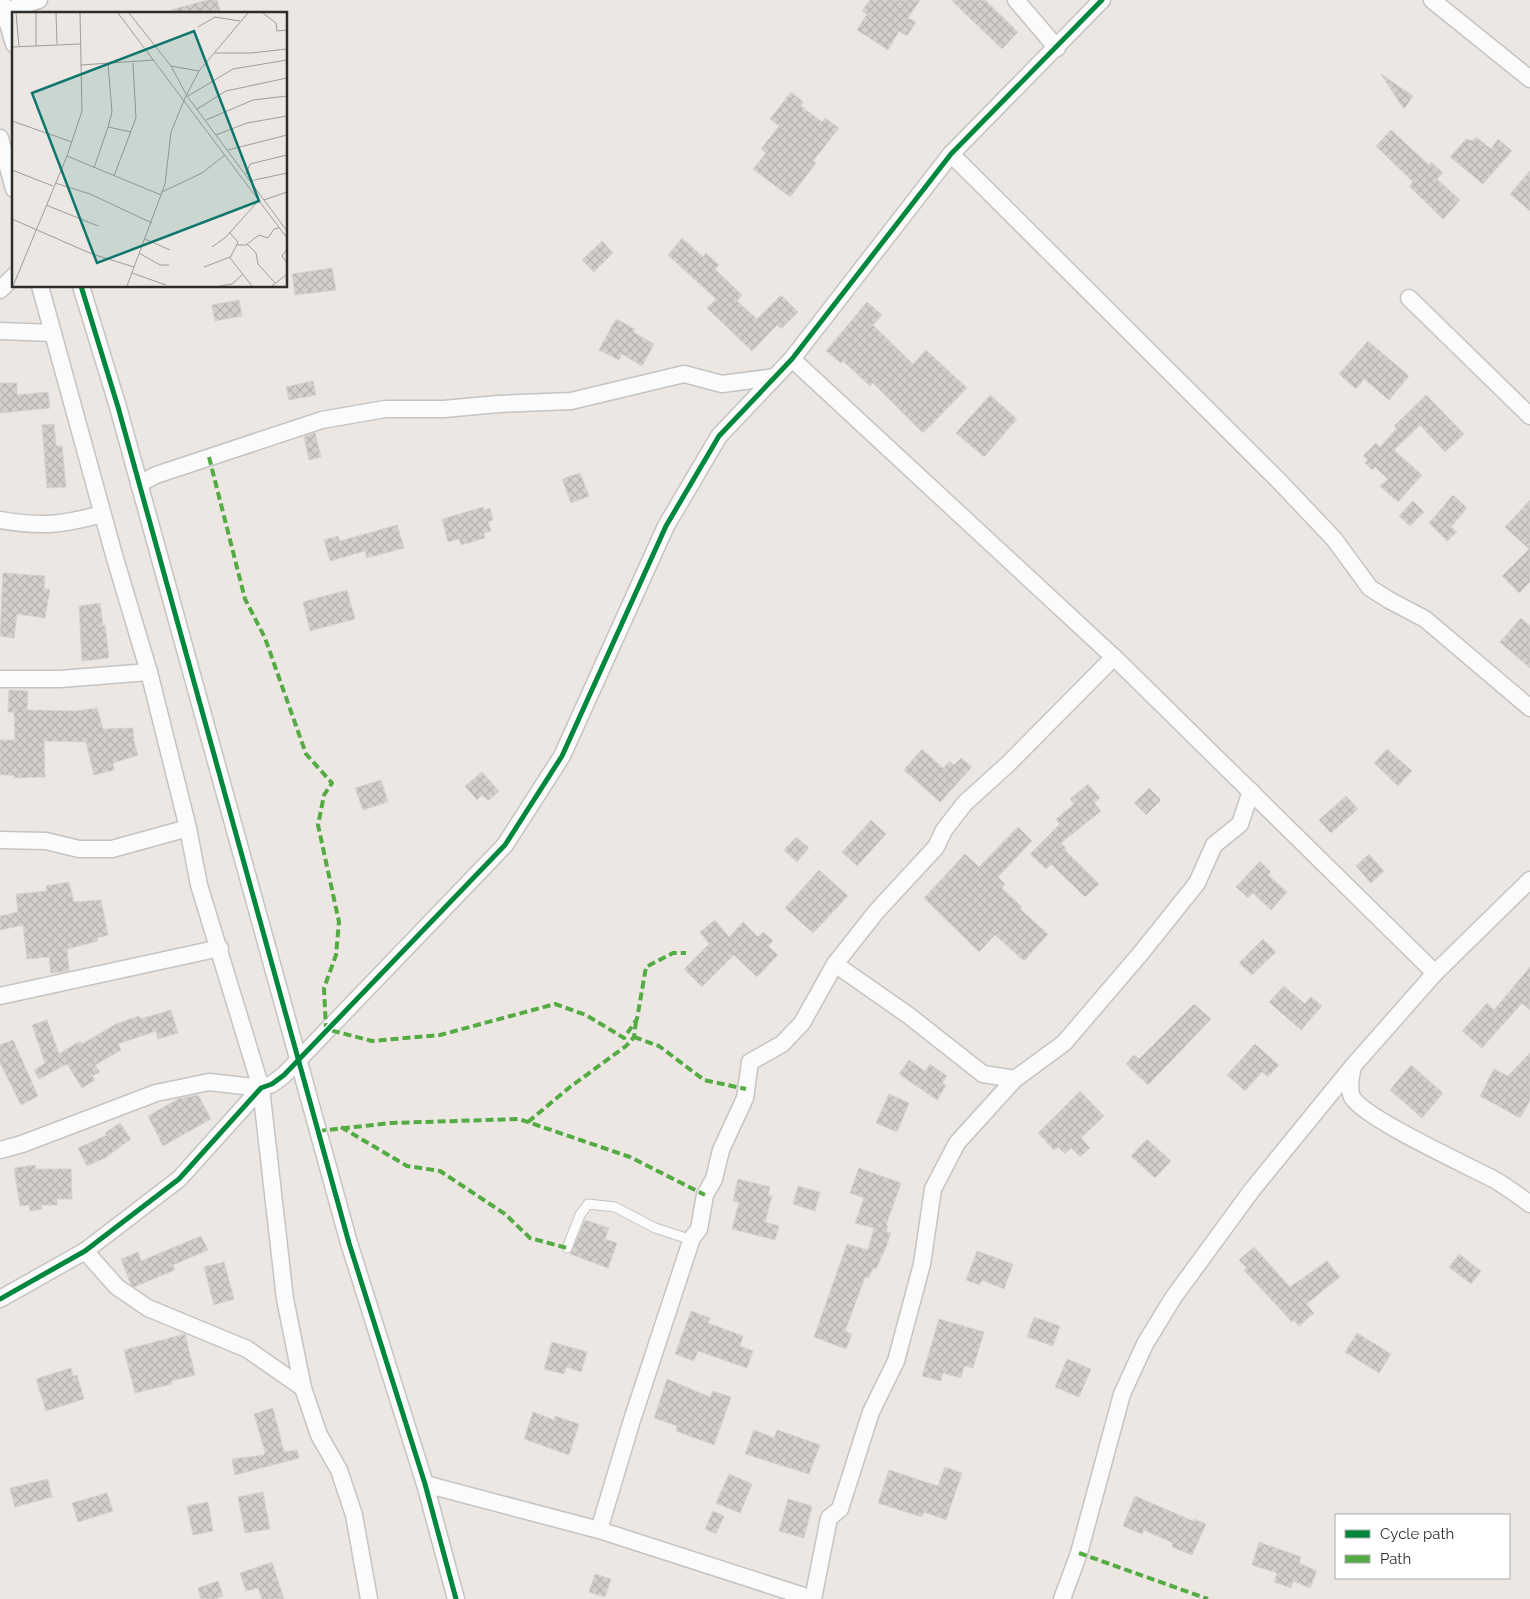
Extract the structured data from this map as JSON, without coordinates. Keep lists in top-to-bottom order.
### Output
{
  "legend": ["Cycle path", "Path"]
}
